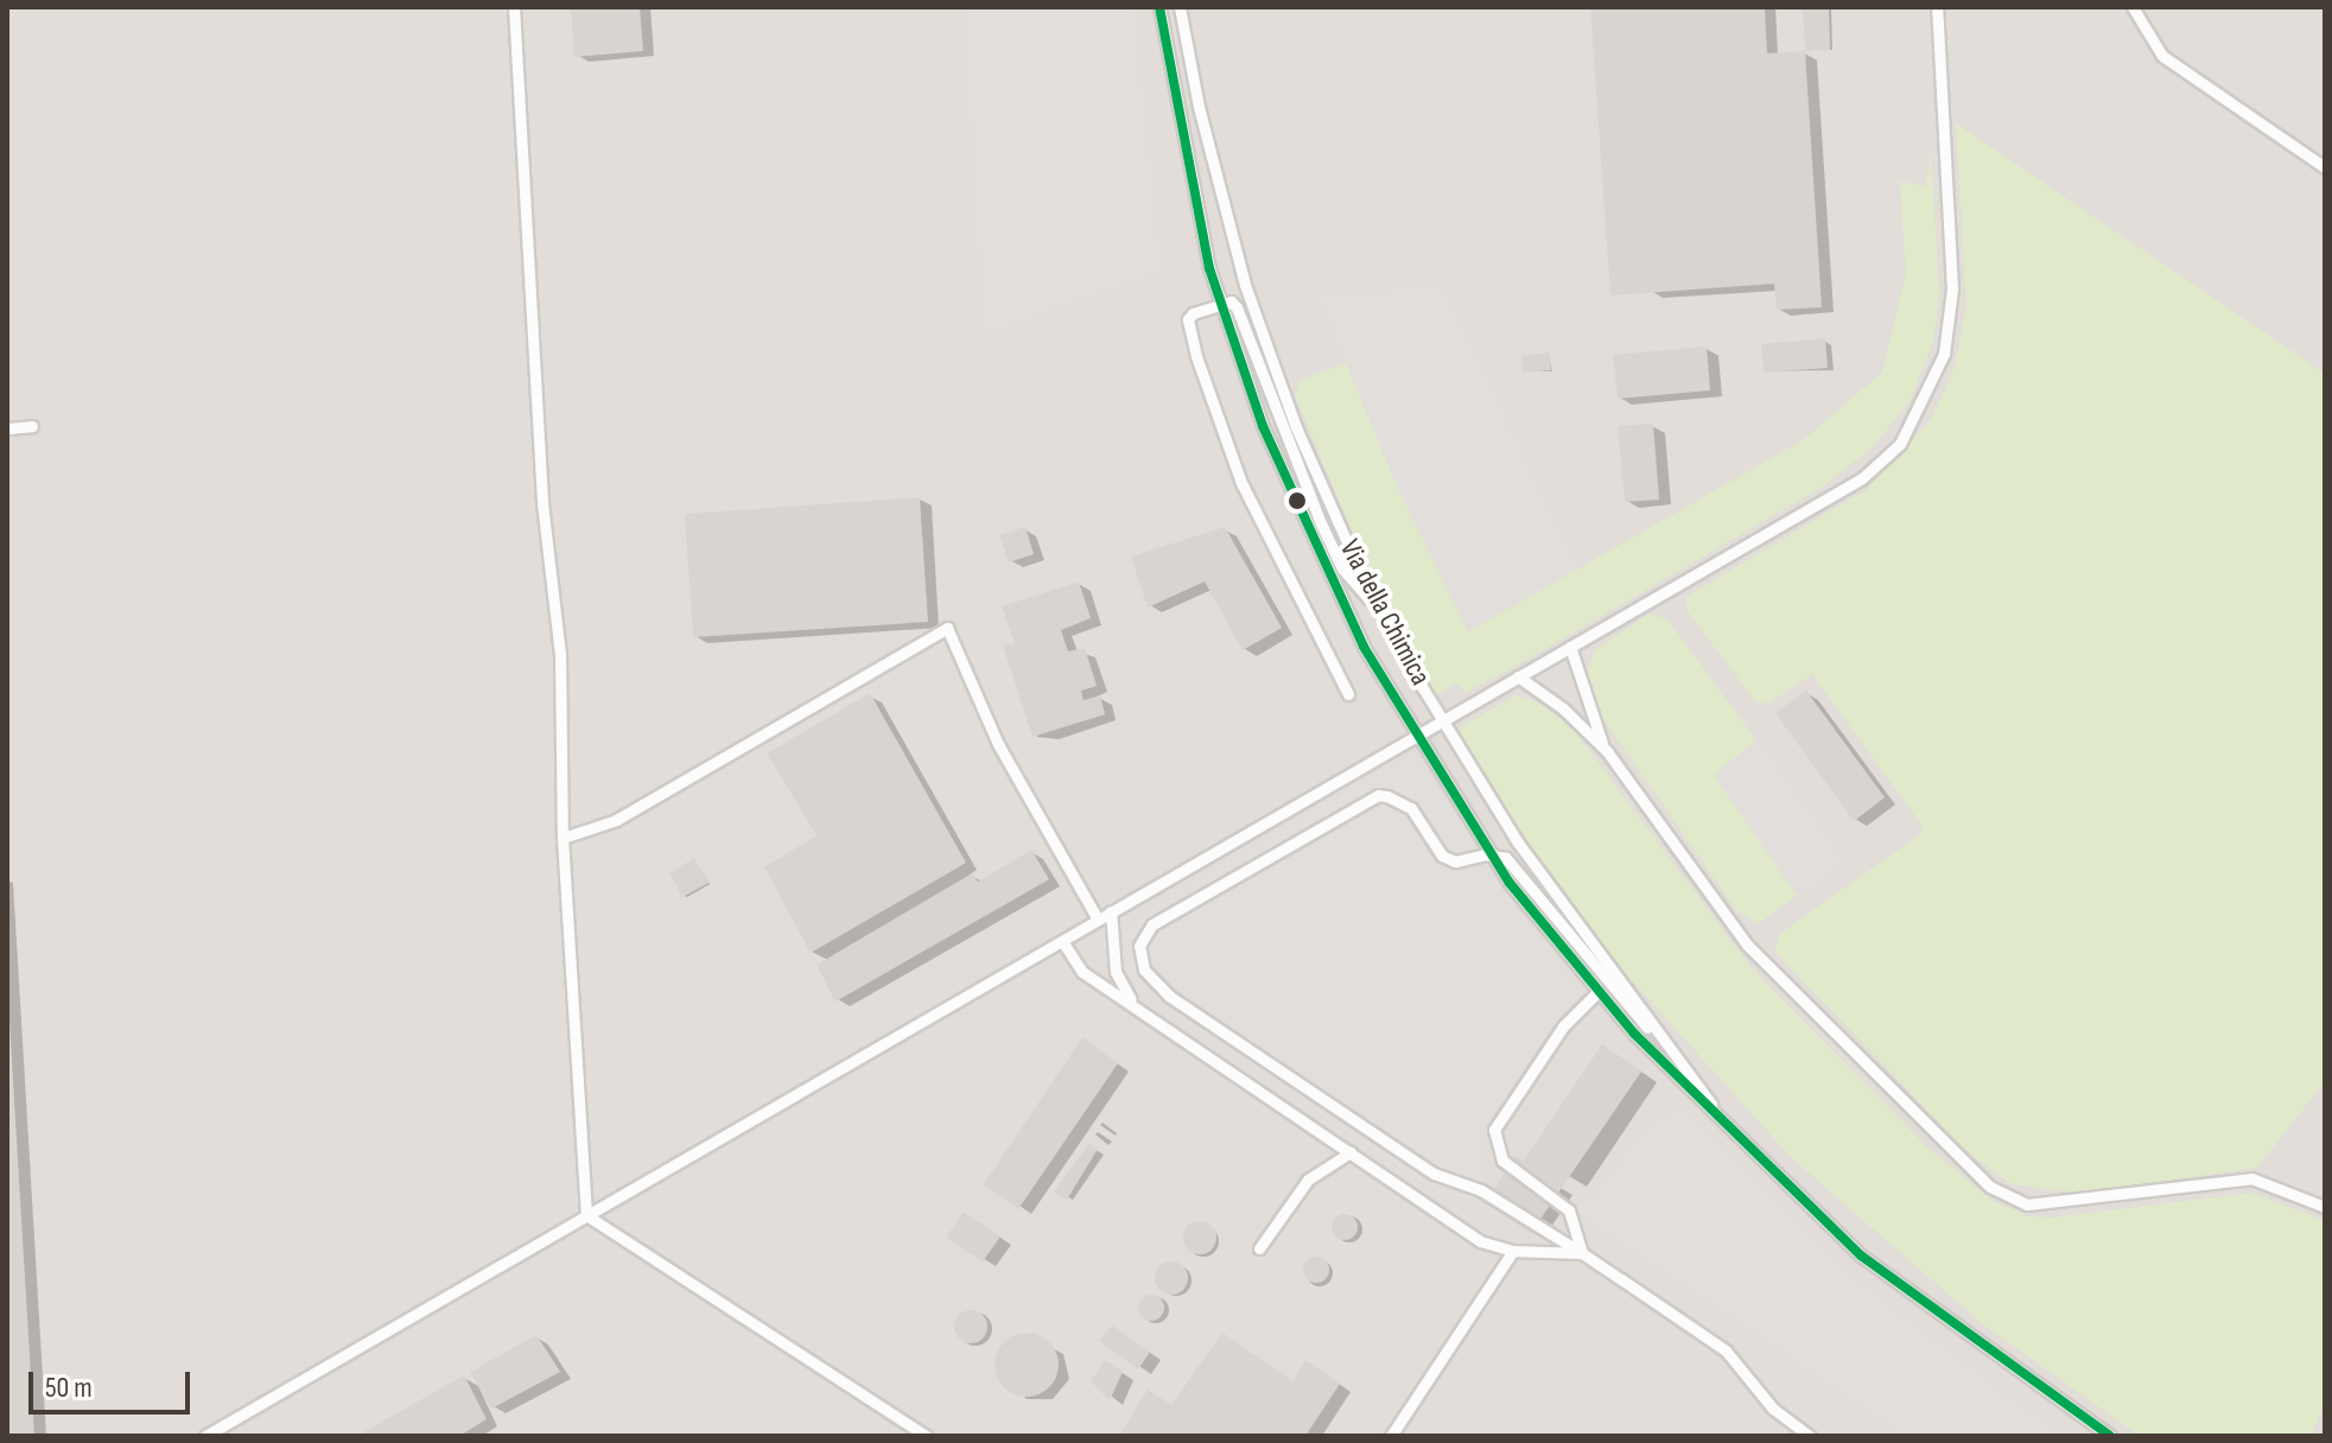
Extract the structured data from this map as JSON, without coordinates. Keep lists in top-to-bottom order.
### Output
{
  "streets": {
    "lane": ["Via della Chimica"]
  },
  "scale_bar": "50 m"
}
